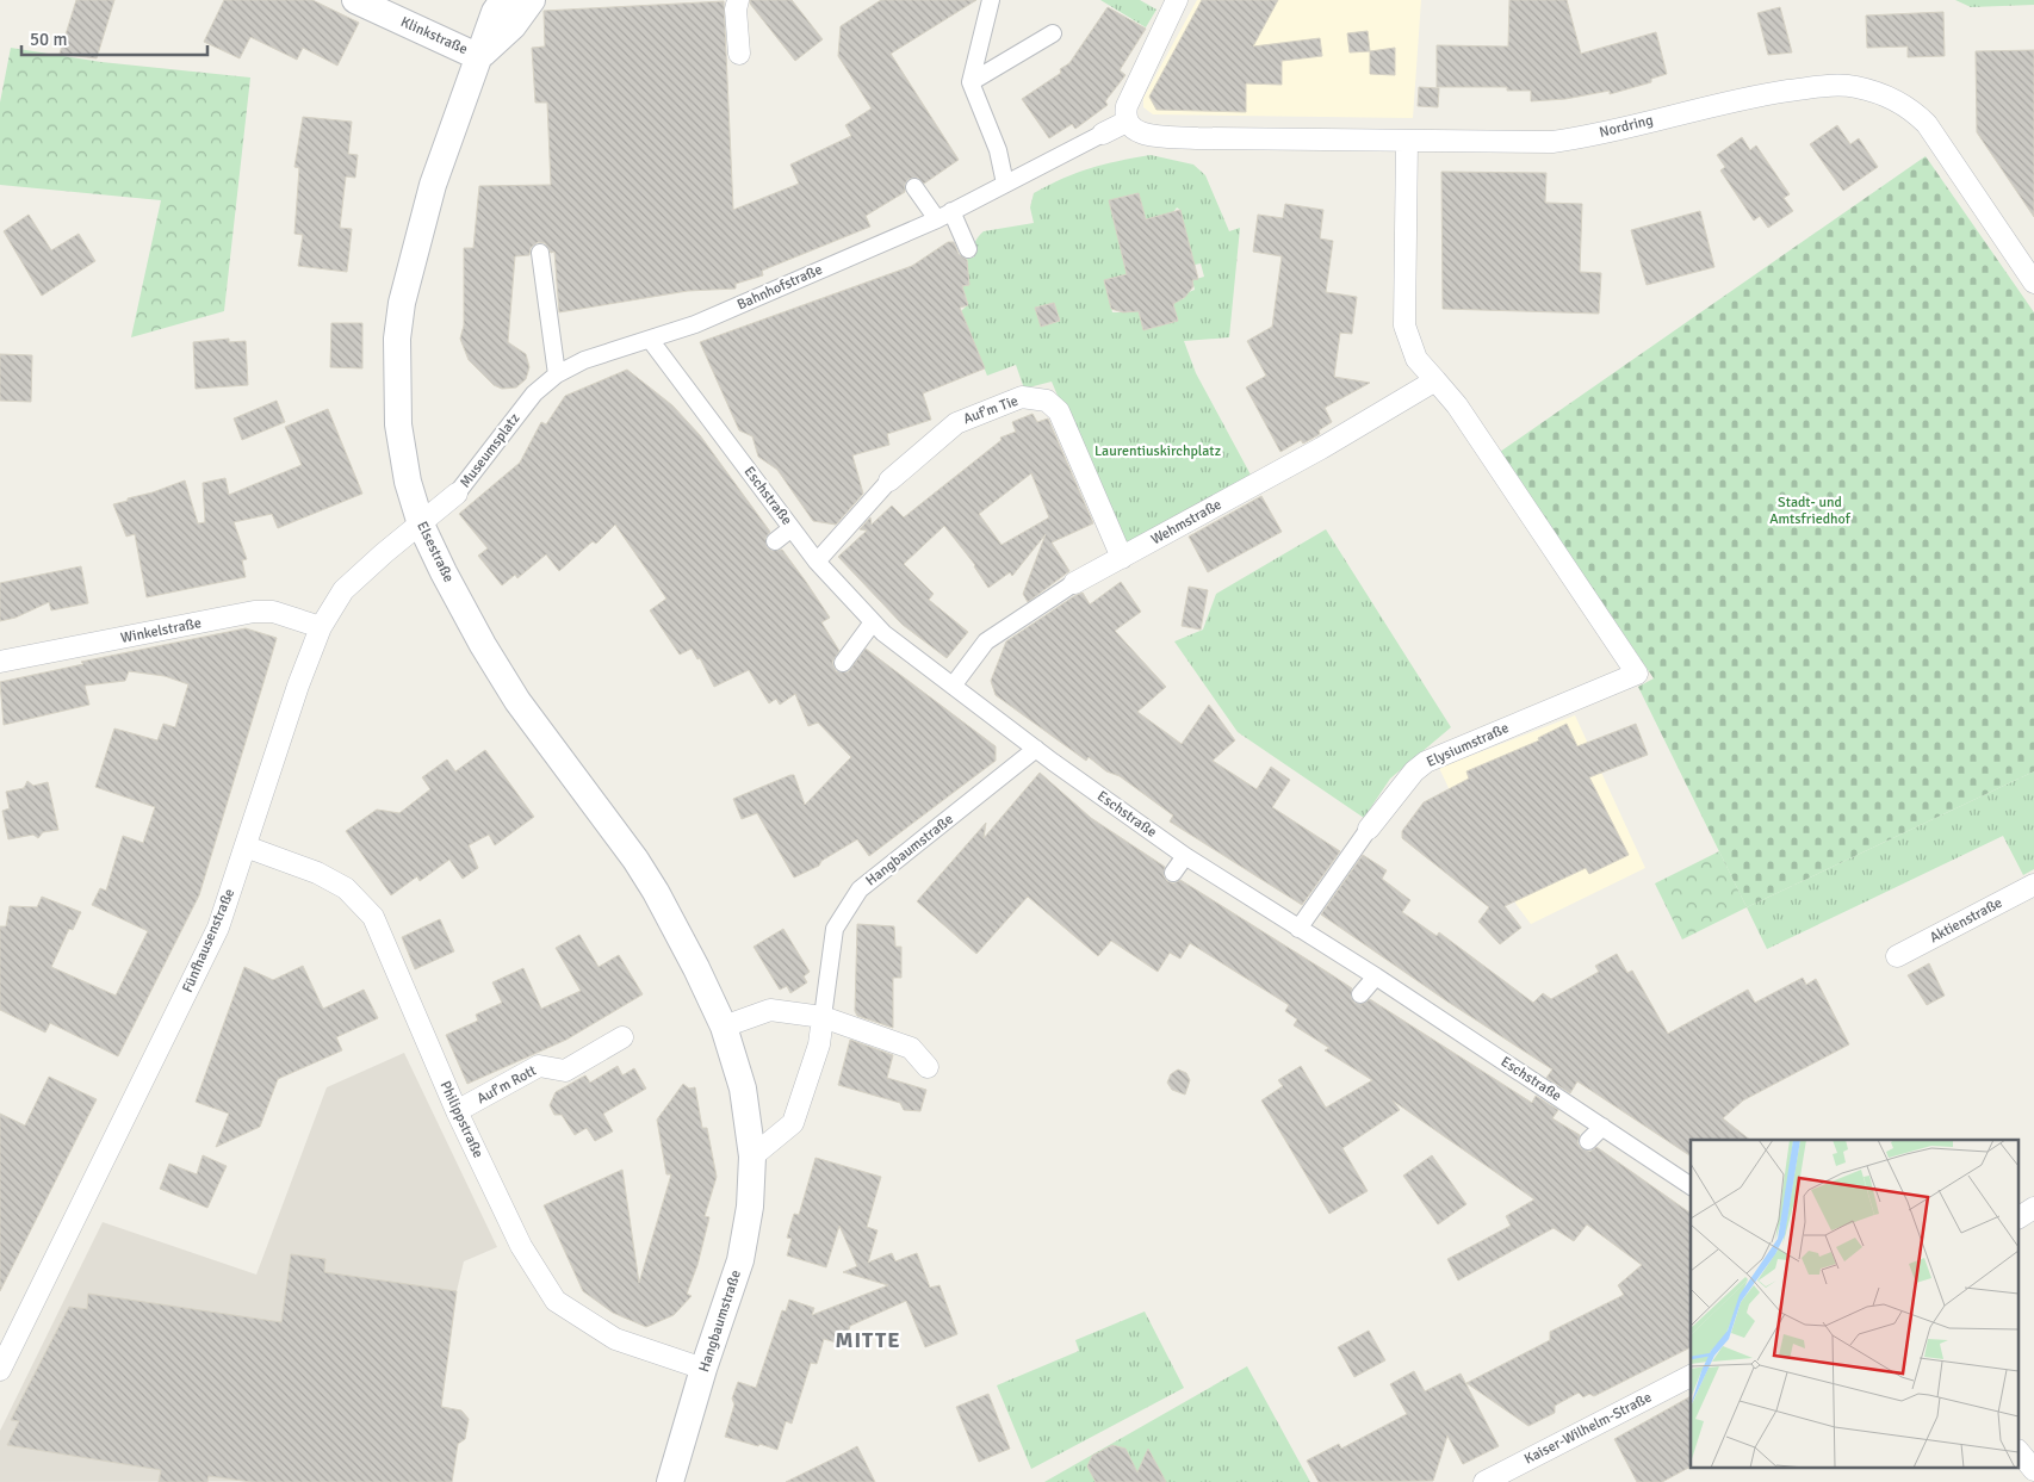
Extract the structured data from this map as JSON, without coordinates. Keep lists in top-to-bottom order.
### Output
{
  "streets": {
    "street": [
      "Klinkstraße",
      "Nordring",
      "Bahnhofstraße",
      "Auf'm Tie",
      "Museumsplatz",
      "Eschstraße",
      "Wehmstraße",
      "Elsestraße",
      "Winkelstraße",
      "Elysiumstraße",
      "Hangbaumstraße",
      "Aktienstraße",
      "Fünfhausenstraße",
      "Auf'm Rott",
      "Philippstraße",
      "Kaiser-Wilhelm-Straße"
    ]
  },
  "crossings": [
    ["Klinkstraße", "Elsestraße"],
    ["Nordring", "Bahnhofstraße"],
    ["Bahnhofstraße", "Museumsplatz"],
    ["Bahnhofstraße", "Eschstraße"],
    ["Auf'm Tie", "Eschstraße"],
    ["Auf'm Tie", "Wehmstraße"],
    ["Museumsplatz", "Elsestraße"],
    ["Museumsplatz", "Fünfhausenstraße"],
    ["Eschstraße", "Wehmstraße"],
    ["Eschstraße", "Elysiumstraße"],
    ["Eschstraße", "Hangbaumstraße"],
    ["Wehmstraße", "Elysiumstraße"],
    ["Elsestraße", "Hangbaumstraße"],
    ["Elsestraße", "Fünfhausenstraße"],
    ["Winkelstraße", "Fünfhausenstraße"],
    ["Hangbaumstraße", "Philippstraße"],
    ["Fünfhausenstraße", "Philippstraße"],
    ["Auf'm Rott", "Philippstraße"]
  ],
  "districts": ["MITTE"],
  "parks": ["Laurentiuskirchplatz", "Stadt- und Amtsfriedhof"],
  "scale_bar": "50 m"
}
